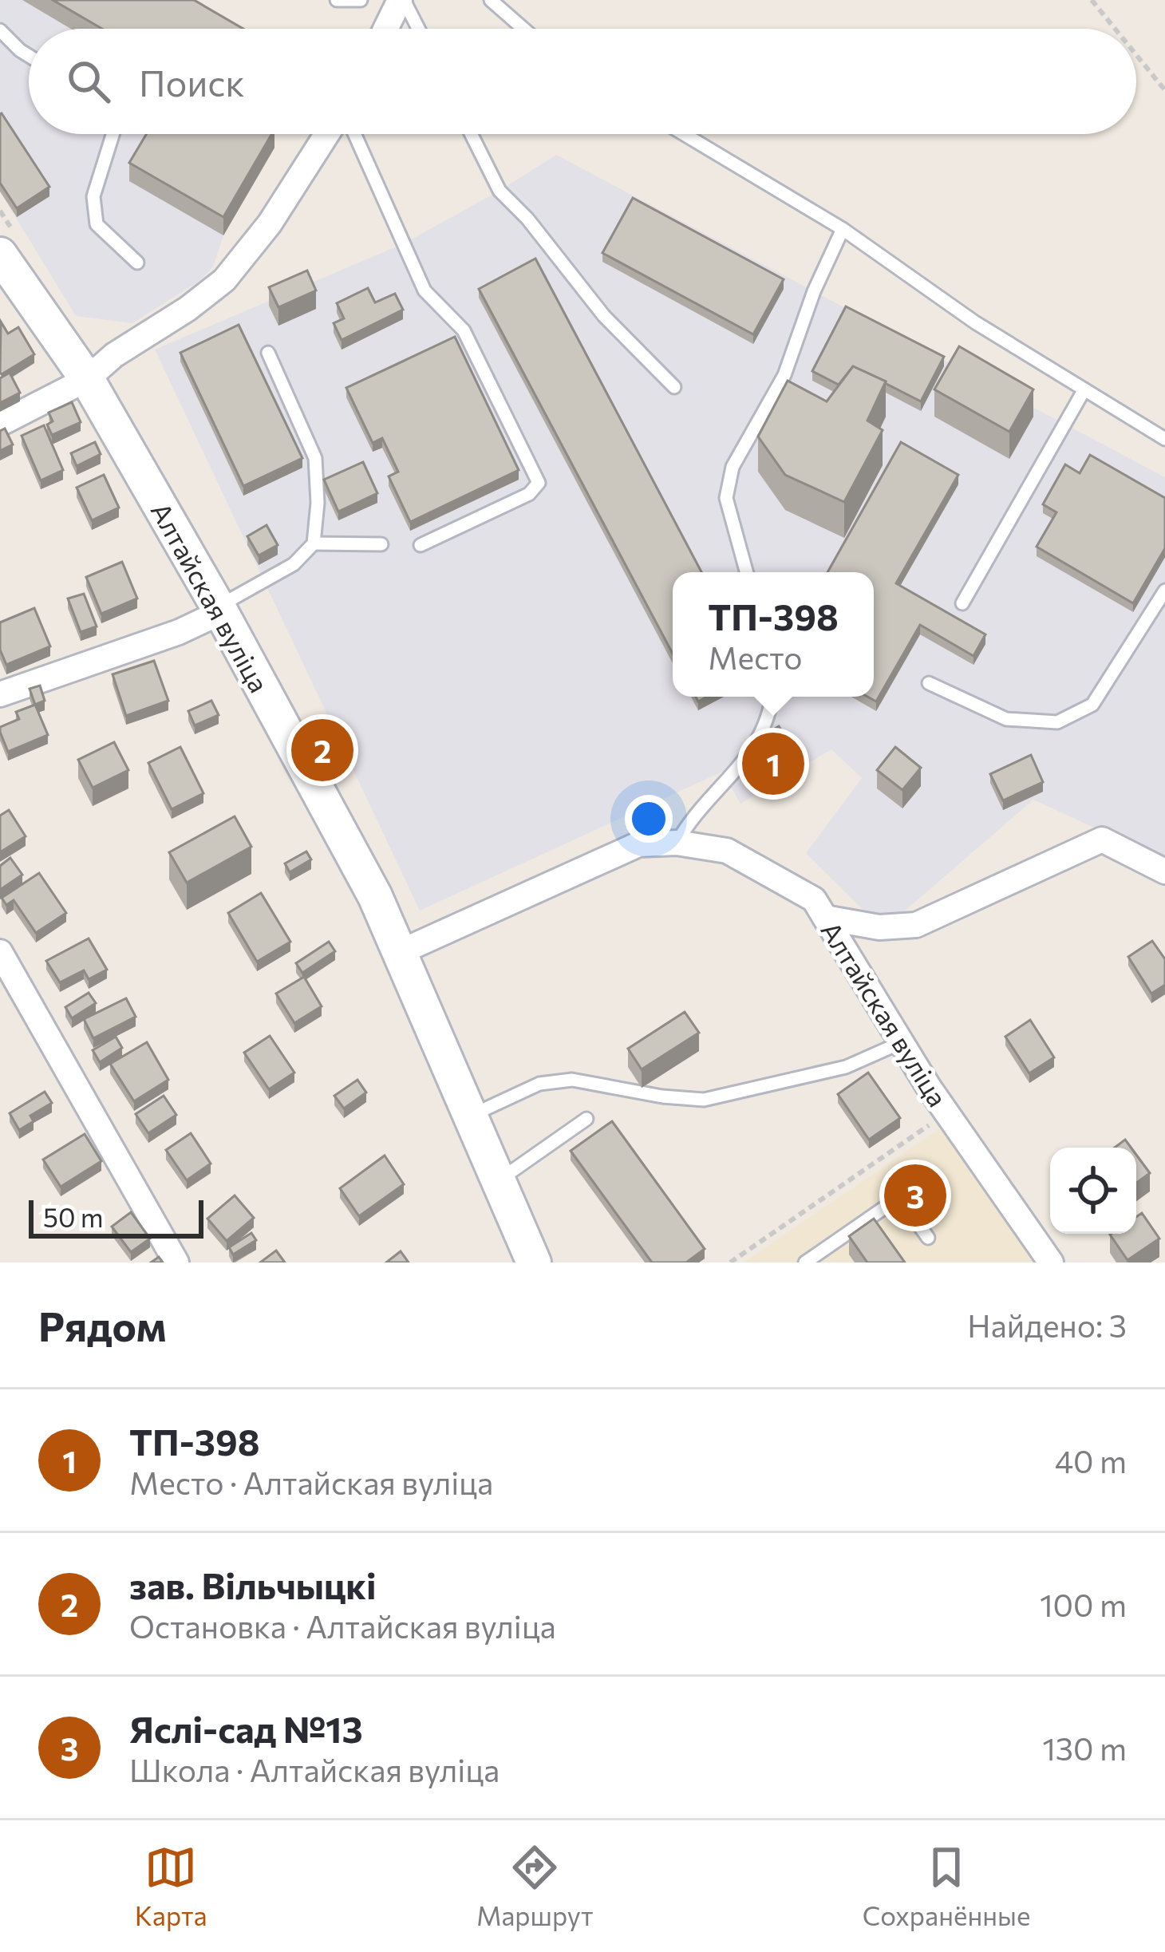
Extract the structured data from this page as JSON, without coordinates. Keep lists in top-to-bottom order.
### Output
{
  "streets": {
    "main road": ["Алтайская вуліца"]
  },
  "scale_bar": "50 m",
  "page": {
    "search": "Поиск",
    "popup": ["ТП-398", "Место"],
    "pins": ["2", "1", "3"],
    "scale": "50 m",
    "heading": ["Рядом", "Найдено: 3"],
    "list": [
      {
        "mark": "1",
        "name": "ТП-398",
        "note": "Место · Алтайская вуліца",
        "value": "40 m"
      },
      {
        "mark": "2",
        "name": "зав. Вільчыцкі",
        "note": "Остановка · Алтайская вуліца",
        "value": "100 m"
      },
      {
        "mark": "3",
        "name": "Яслі-сад №13",
        "note": "Школа · Алтайская вуліца",
        "value": "130 m"
      }
    ],
    "nav": ["Карта", "Маршрут", "Сохранённые"]
  }
}
